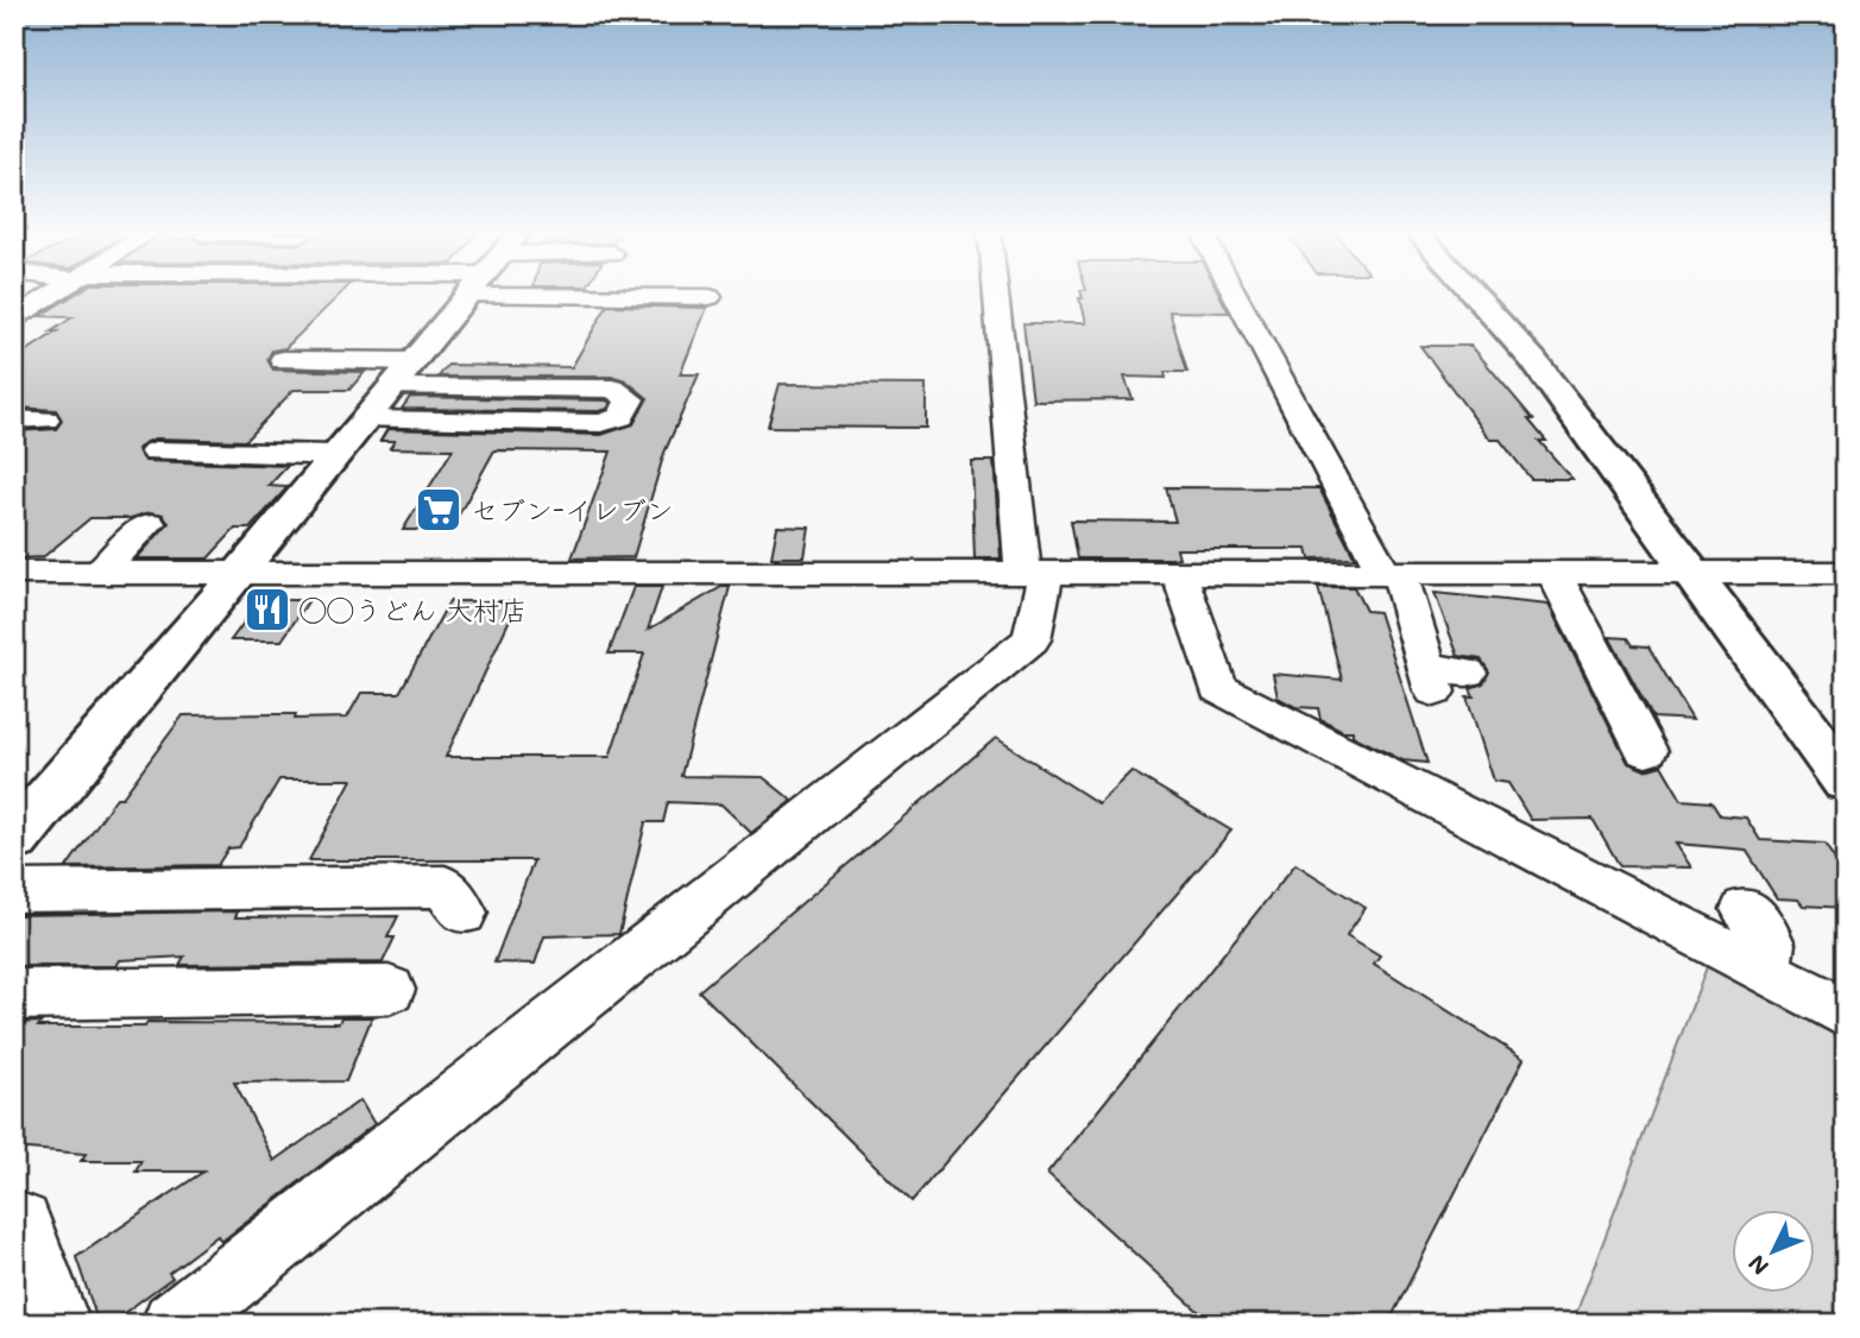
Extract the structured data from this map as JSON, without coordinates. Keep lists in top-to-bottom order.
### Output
{
  "places": {
    "supermarket": ["セブン-イレブン"],
    "restaurant": ["◯◯うどん 大村店"]
  },
  "north": "bottom left"
}
